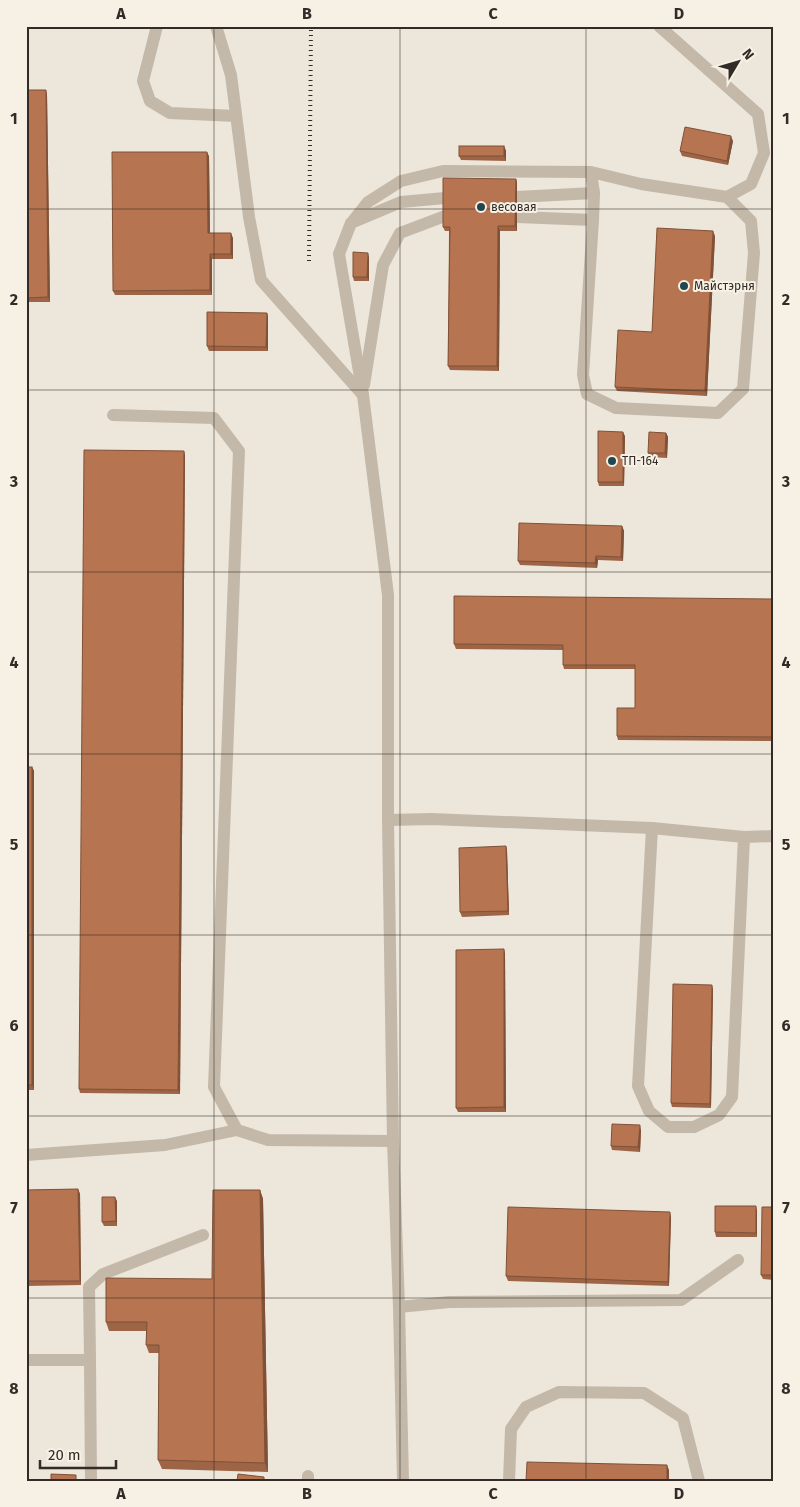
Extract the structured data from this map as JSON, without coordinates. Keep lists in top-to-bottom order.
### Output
{
  "places": ["весовая", "Майстэрня", "ТП-164"],
  "scale_bar": "20 m",
  "north": "top right",
  "grid": {
    "columns": [
      "A",
      "B",
      "C",
      "D"
    ],
    "rows": [
      "1",
      "2",
      "3",
      "4",
      "5",
      "6",
      "7",
      "8"
    ]
  }
}
